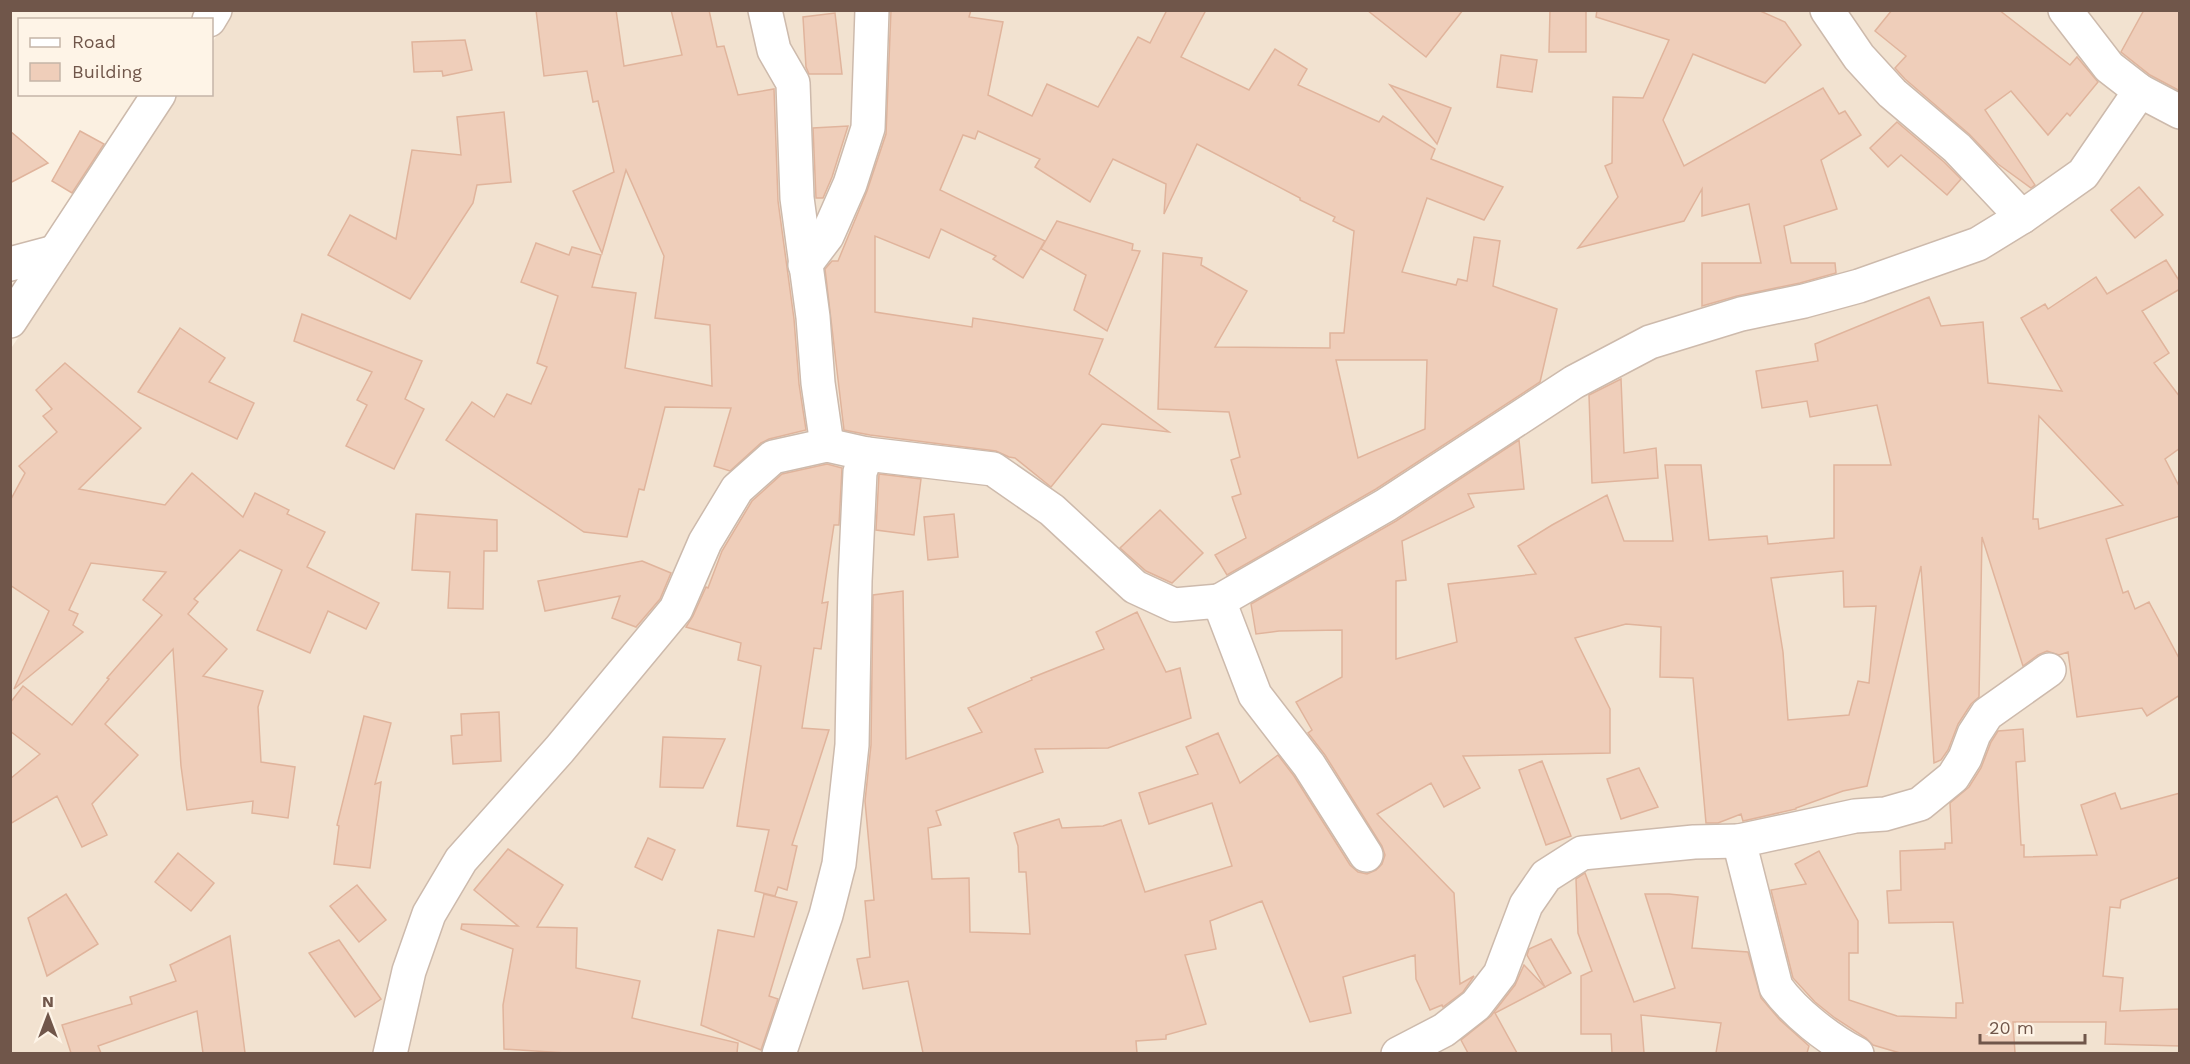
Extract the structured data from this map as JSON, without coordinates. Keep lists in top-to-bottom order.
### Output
{
  "legend": ["Road", "Building"],
  "scale_bar": "20 m",
  "north": "top"
}
